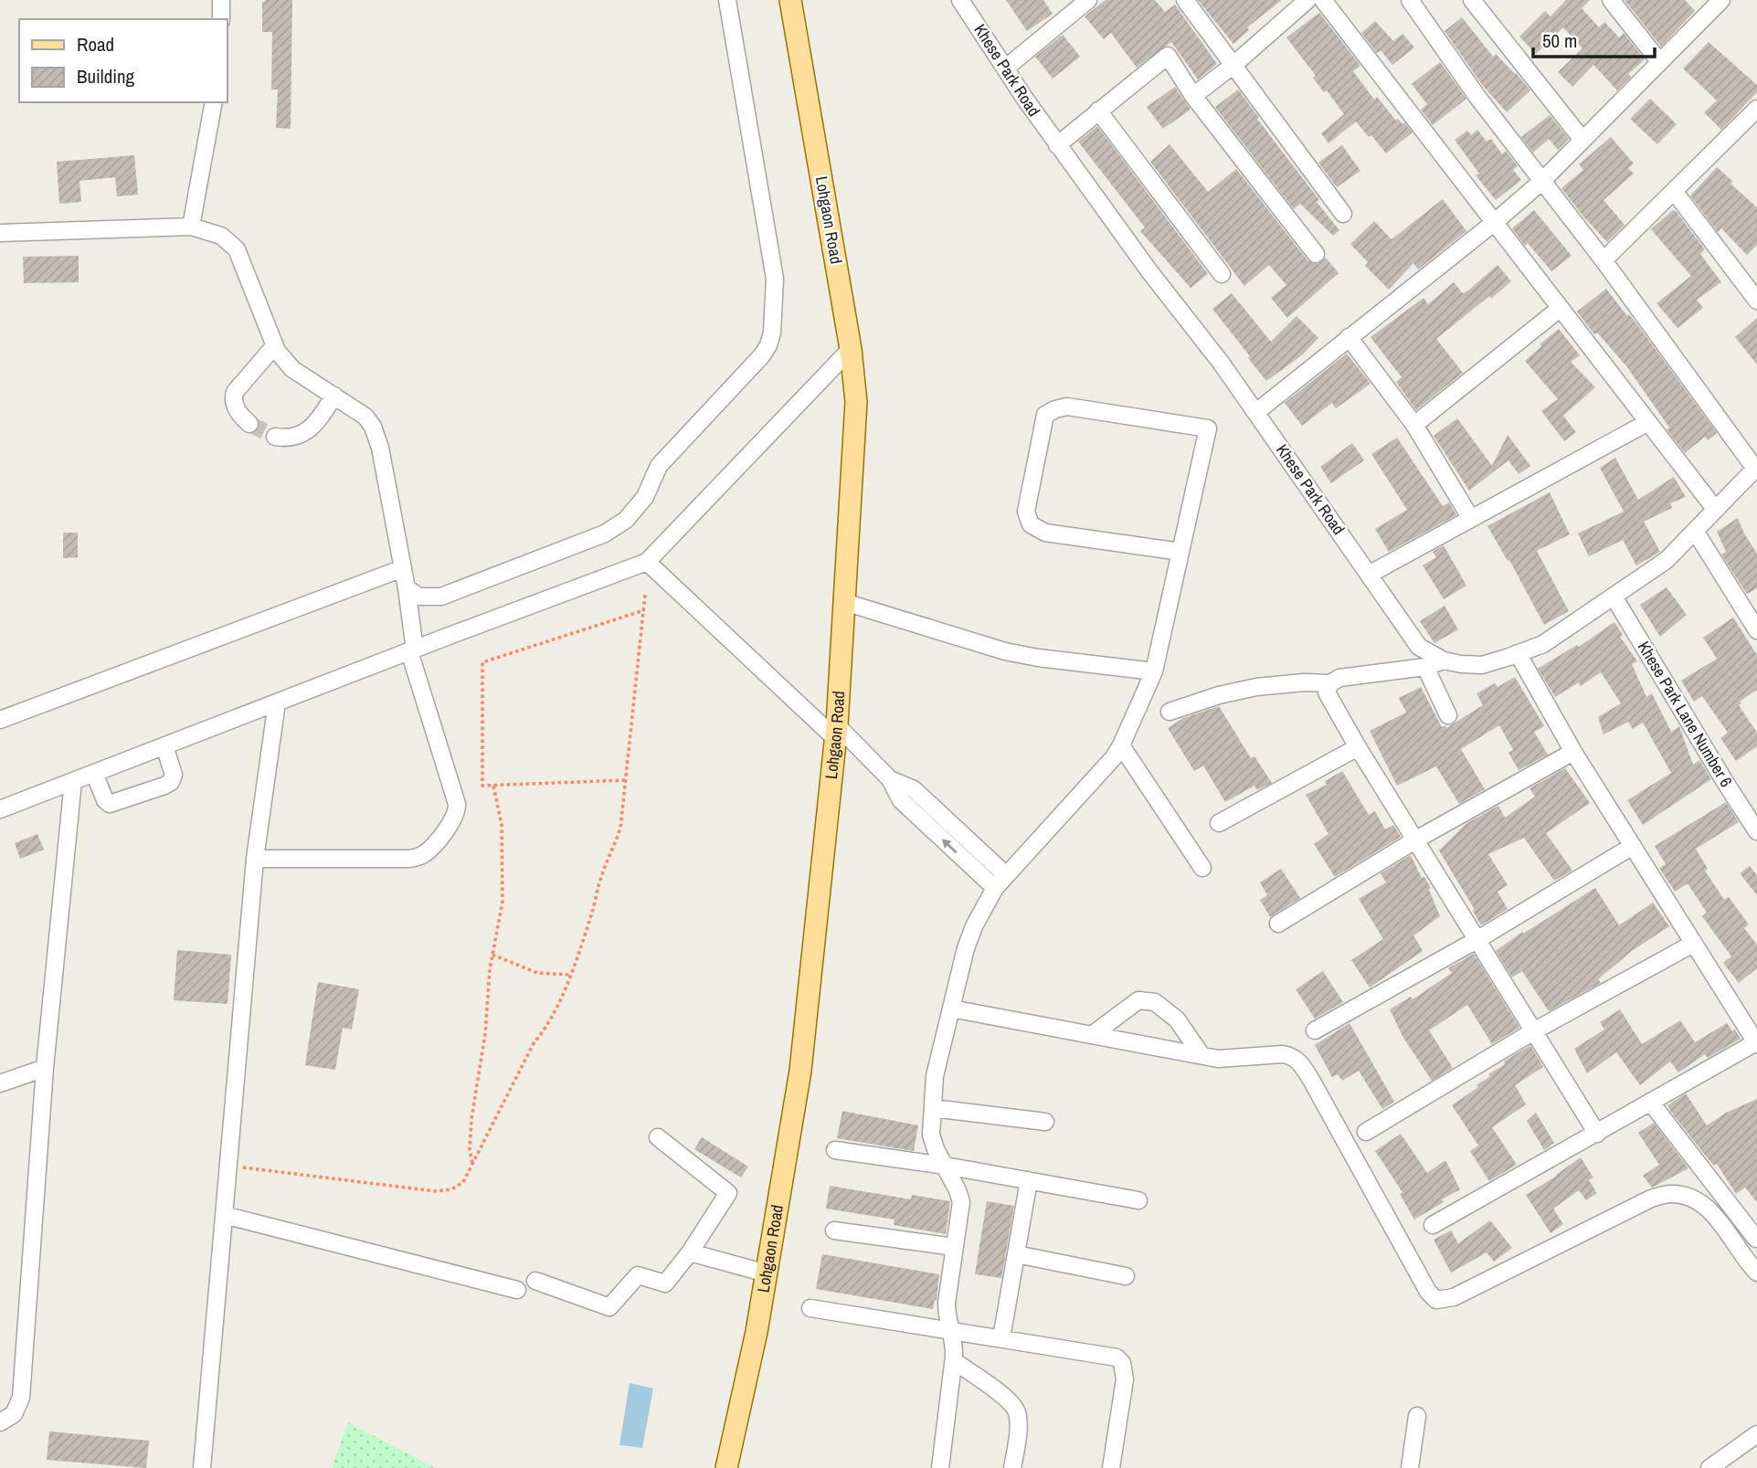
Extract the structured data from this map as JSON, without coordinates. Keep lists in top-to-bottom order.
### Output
{
  "streets": {
    "main road": ["Lohgaon Road"],
    "street": ["Khese Park Road", "Khese Park Lane Number 6"]
  },
  "crossings": [
    ["Khese Park Road", "Khese Park Lane Number 6"]
  ],
  "legend": ["Road", "Building"],
  "scale_bar": "50 m"
}
